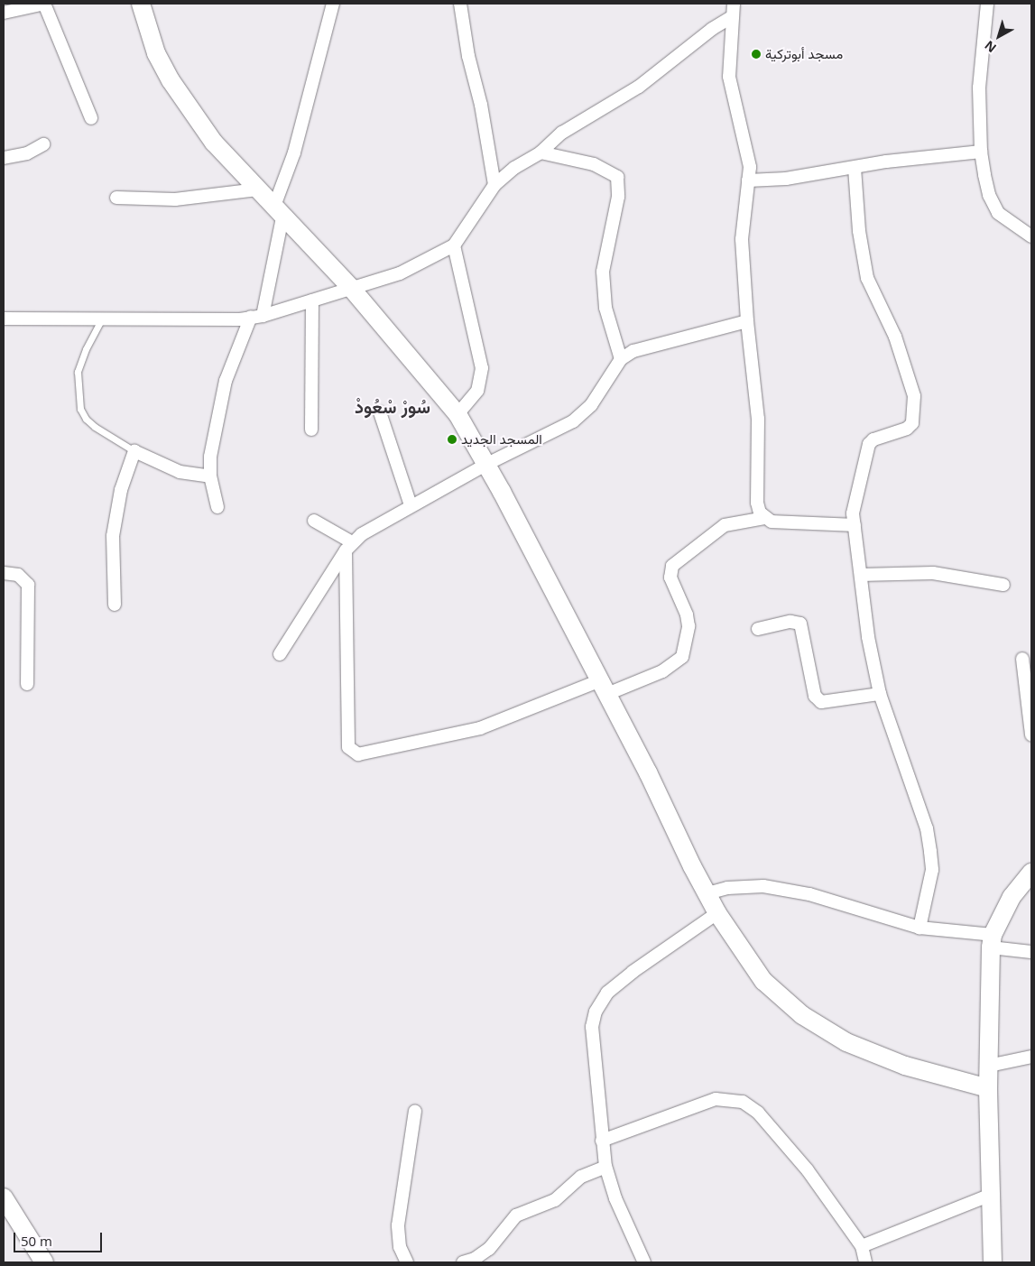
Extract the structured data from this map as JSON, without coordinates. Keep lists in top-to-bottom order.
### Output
{
  "districts": ["سُورْ سْعُودْ"],
  "places": ["مسجد أبوتركية", "المسجد الجديد"],
  "scale_bar": "50 m",
  "north": "bottom left"
}
